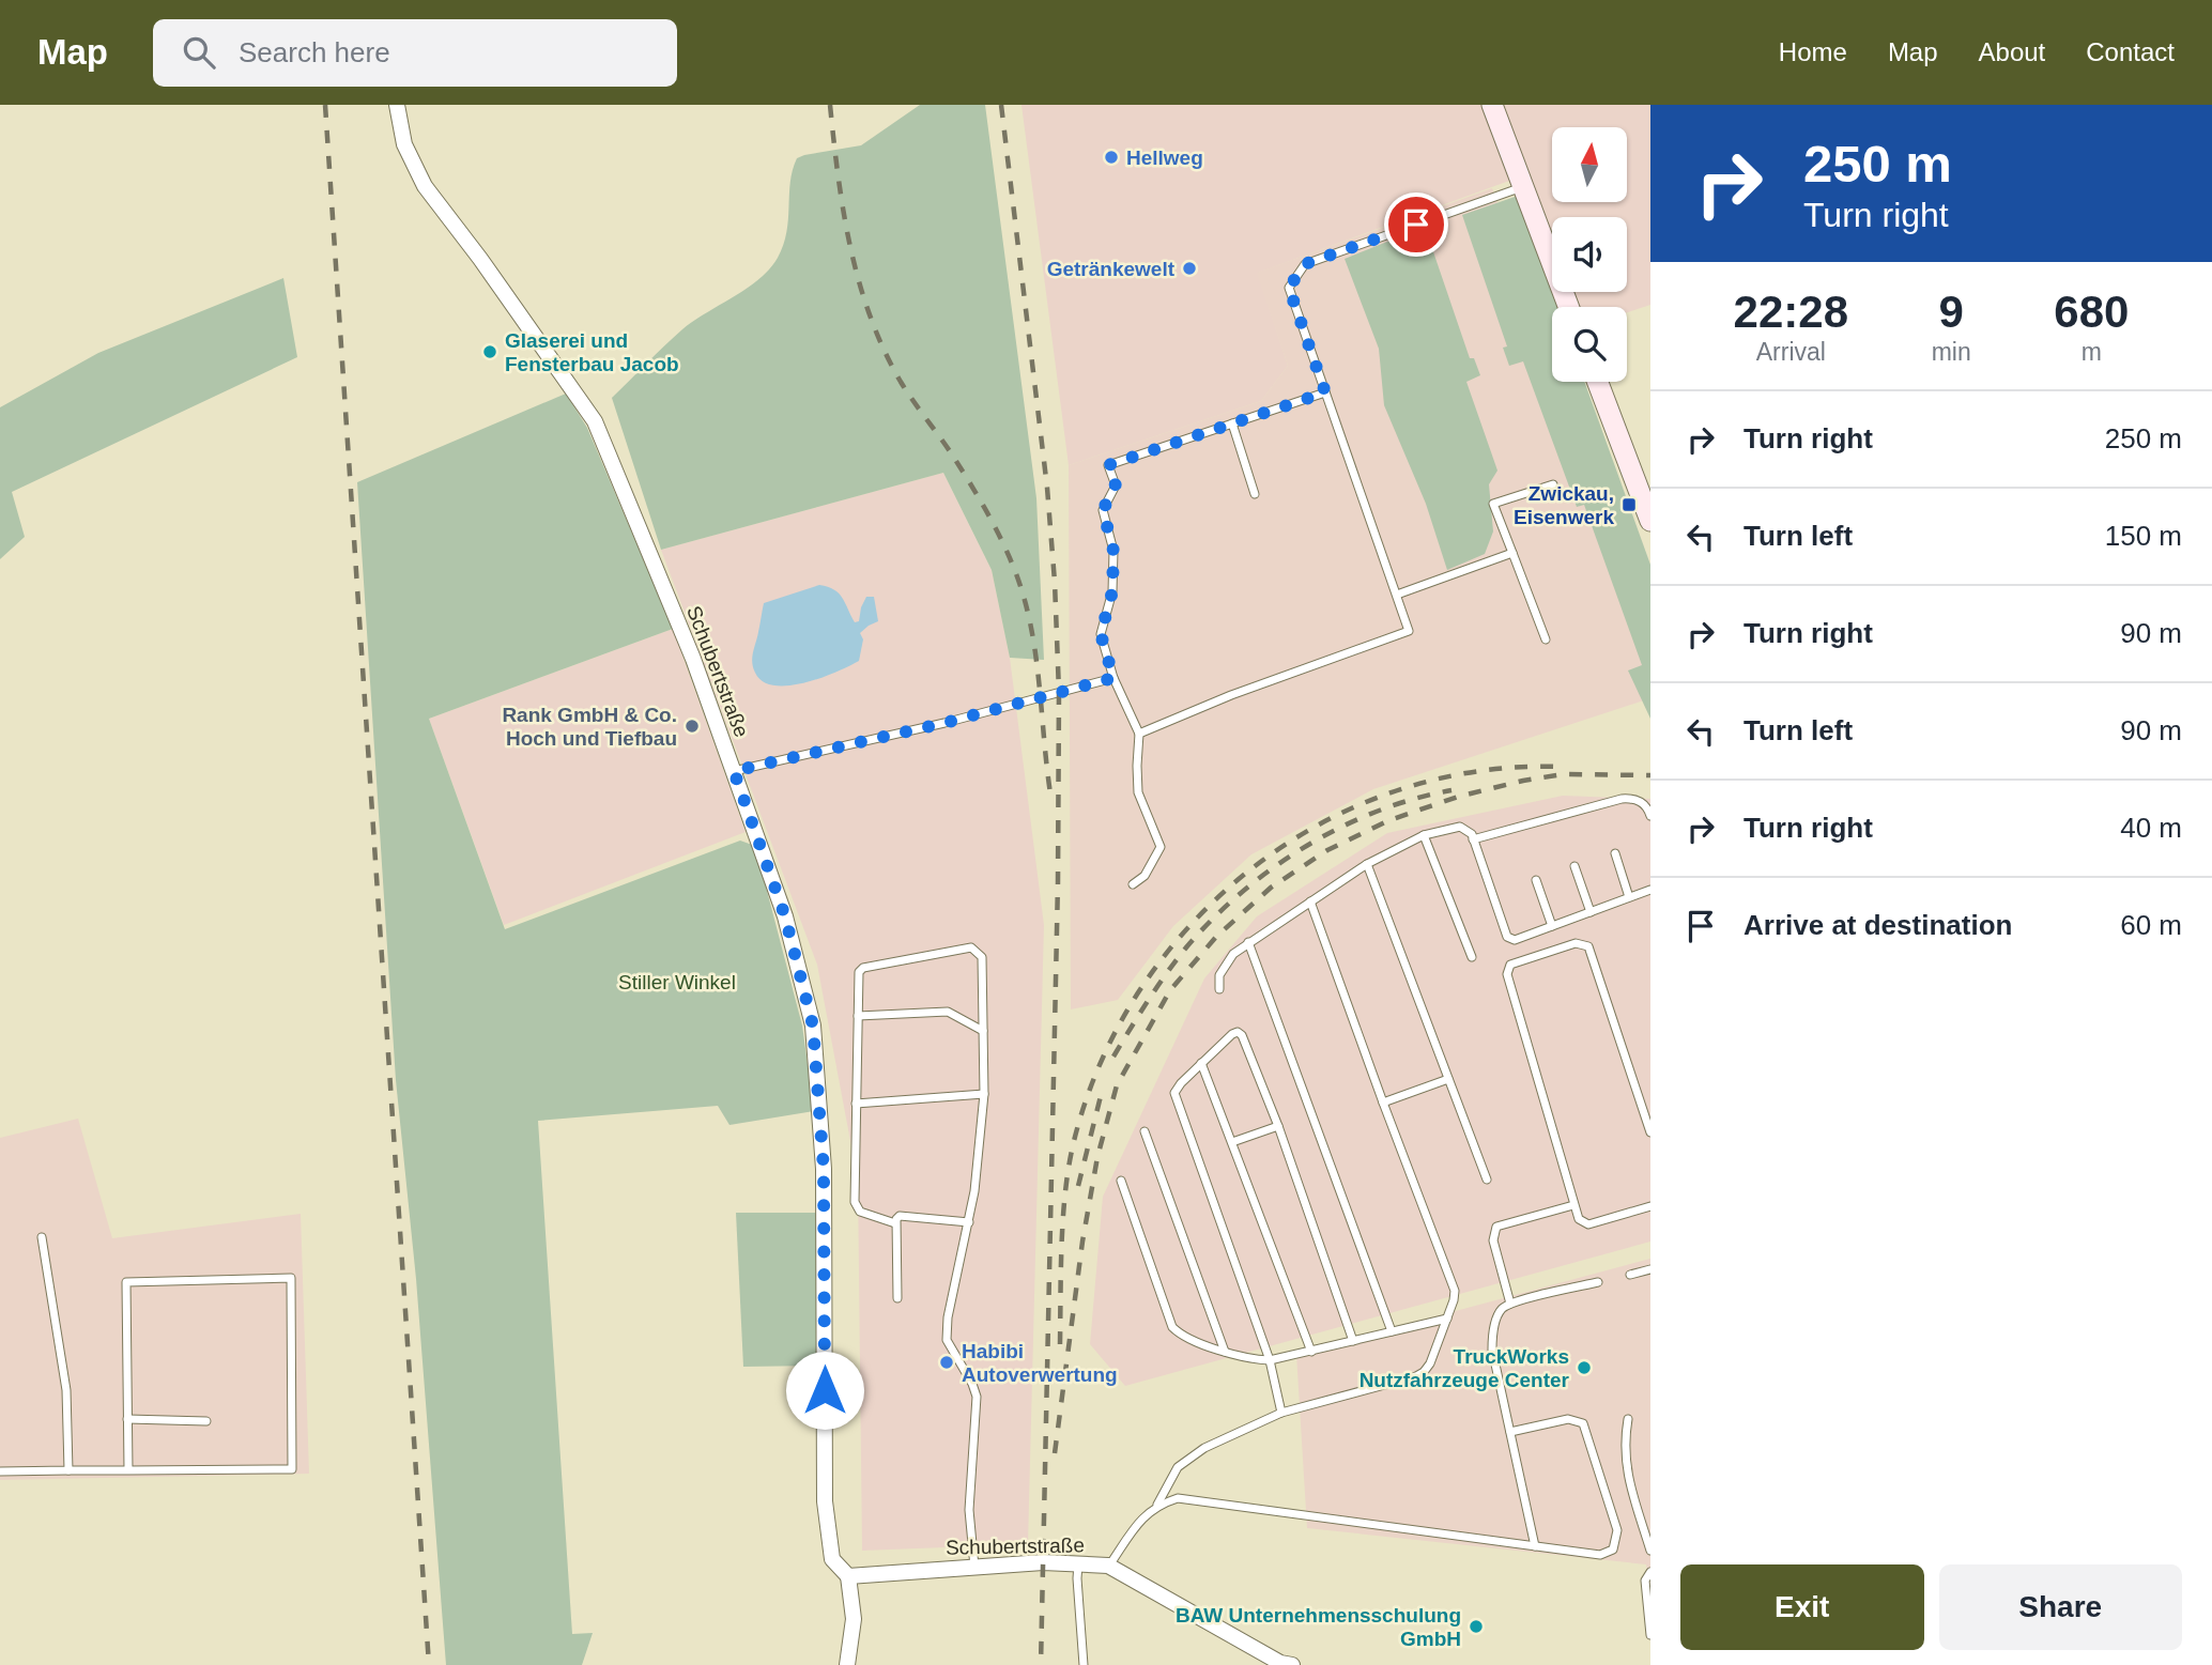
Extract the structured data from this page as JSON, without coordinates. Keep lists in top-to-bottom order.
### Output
{
  "streets": {
    "street": ["Schubertstraße"]
  },
  "parks": ["Stiller Winkel"],
  "places": {
    "other": [
      "Hellweg",
      "Getränkewelt",
      "Glaserei und Fensterbau Jacob",
      "Rank GmbH & Co. Hoch und Tiefbau",
      "Habibi Autoverwertung",
      "TruckWorks Nutzfahrzeuge Center",
      "BAW Unternehmensschulung GmbH"
    ],
    "transit": ["Zwickau, Eisenwerk"]
  },
  "north": "top",
  "page": {
    "header": "Map",
    "search": "Search here",
    "nav": [
      "Home",
      "Map",
      "About",
      "Contact"
    ],
    "turn": ["250 m", "Turn right"],
    "eta": [
      "22:28",
      "Arrival",
      "9",
      "min",
      "680",
      "m"
    ],
    "list": [
      {
        "name": "Turn right",
        "value": "250 m"
      },
      {
        "name": "Turn left",
        "value": "150 m"
      },
      {
        "name": "Turn right",
        "value": "90 m"
      },
      {
        "name": "Turn left",
        "value": "90 m"
      },
      {
        "name": "Turn right",
        "value": "40 m"
      },
      {
        "name": "Arrive at destination",
        "value": "60 m"
      }
    ],
    "buttons": ["Exit", "Share"]
  }
}
